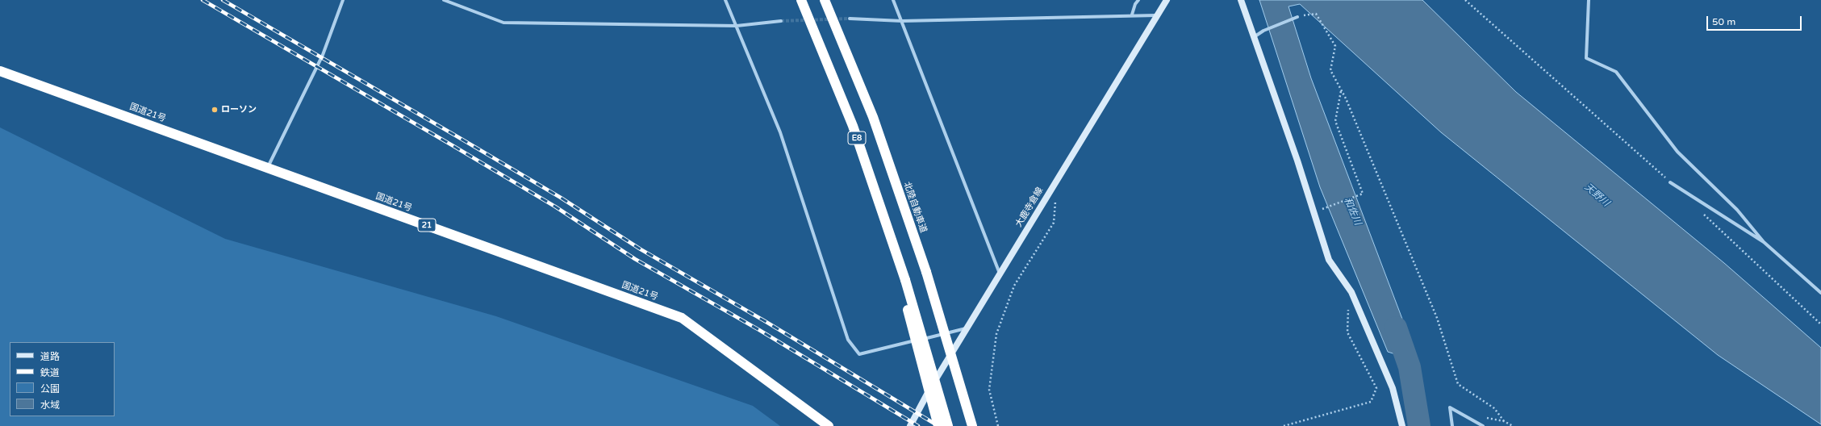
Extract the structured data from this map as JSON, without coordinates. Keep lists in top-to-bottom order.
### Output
{
  "streets": {
    "highway": [
      "国道21号",
      "E8",
      "北陸自動車道",
      "21"
    ],
    "main road": ["大鹿寺倉線"]
  },
  "water": ["天野川", "和佐川"],
  "places": ["ローソン"],
  "legend": [
    "道路",
    "鉄道",
    "公園",
    "水域"
  ],
  "scale_bar": "50 m"
}
